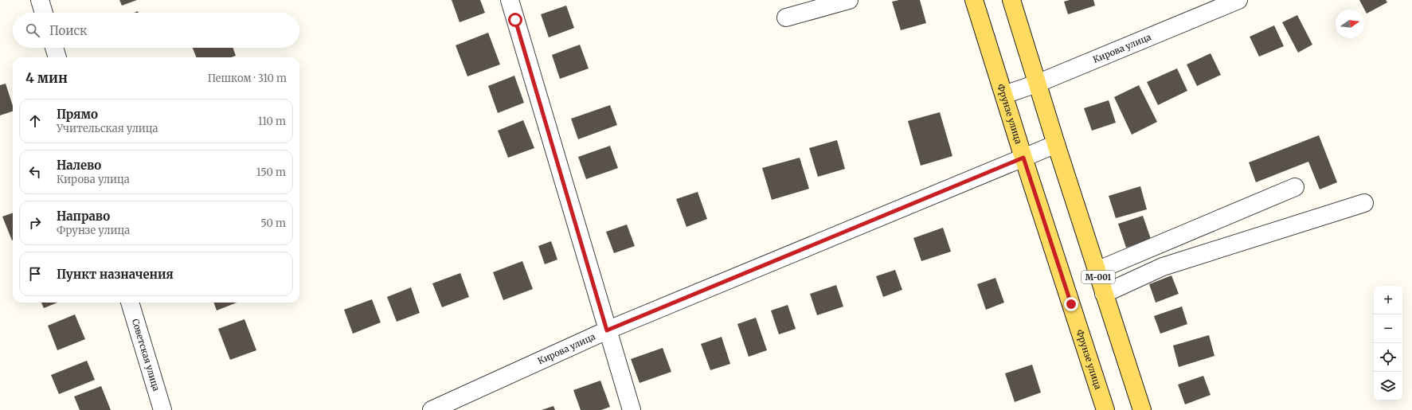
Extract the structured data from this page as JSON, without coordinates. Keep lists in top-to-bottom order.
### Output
{
  "streets": {
    "main road": ["Фрунзе улица", "M-001"],
    "street": ["Кирова улица", "Советская улица"]
  },
  "crossings": [
    ["Кирова улица", "Фрунзе улица"],
    ["Кирова улица", "M-001"]
  ],
  "north": "right",
  "page": {
    "search": "Поиск",
    "heading": ["4 мин", "Пешком · 310 m"],
    "list": [
      ["Прямо", "Учительская улица", "110 m"],
      ["Налево", "Кирова улица", "150 m"],
      ["Направо", "Фрунзе улица", "50 m"],
      "Пункт назначения"
    ],
    "map_buttons": ["+", "−"]
  }
}
